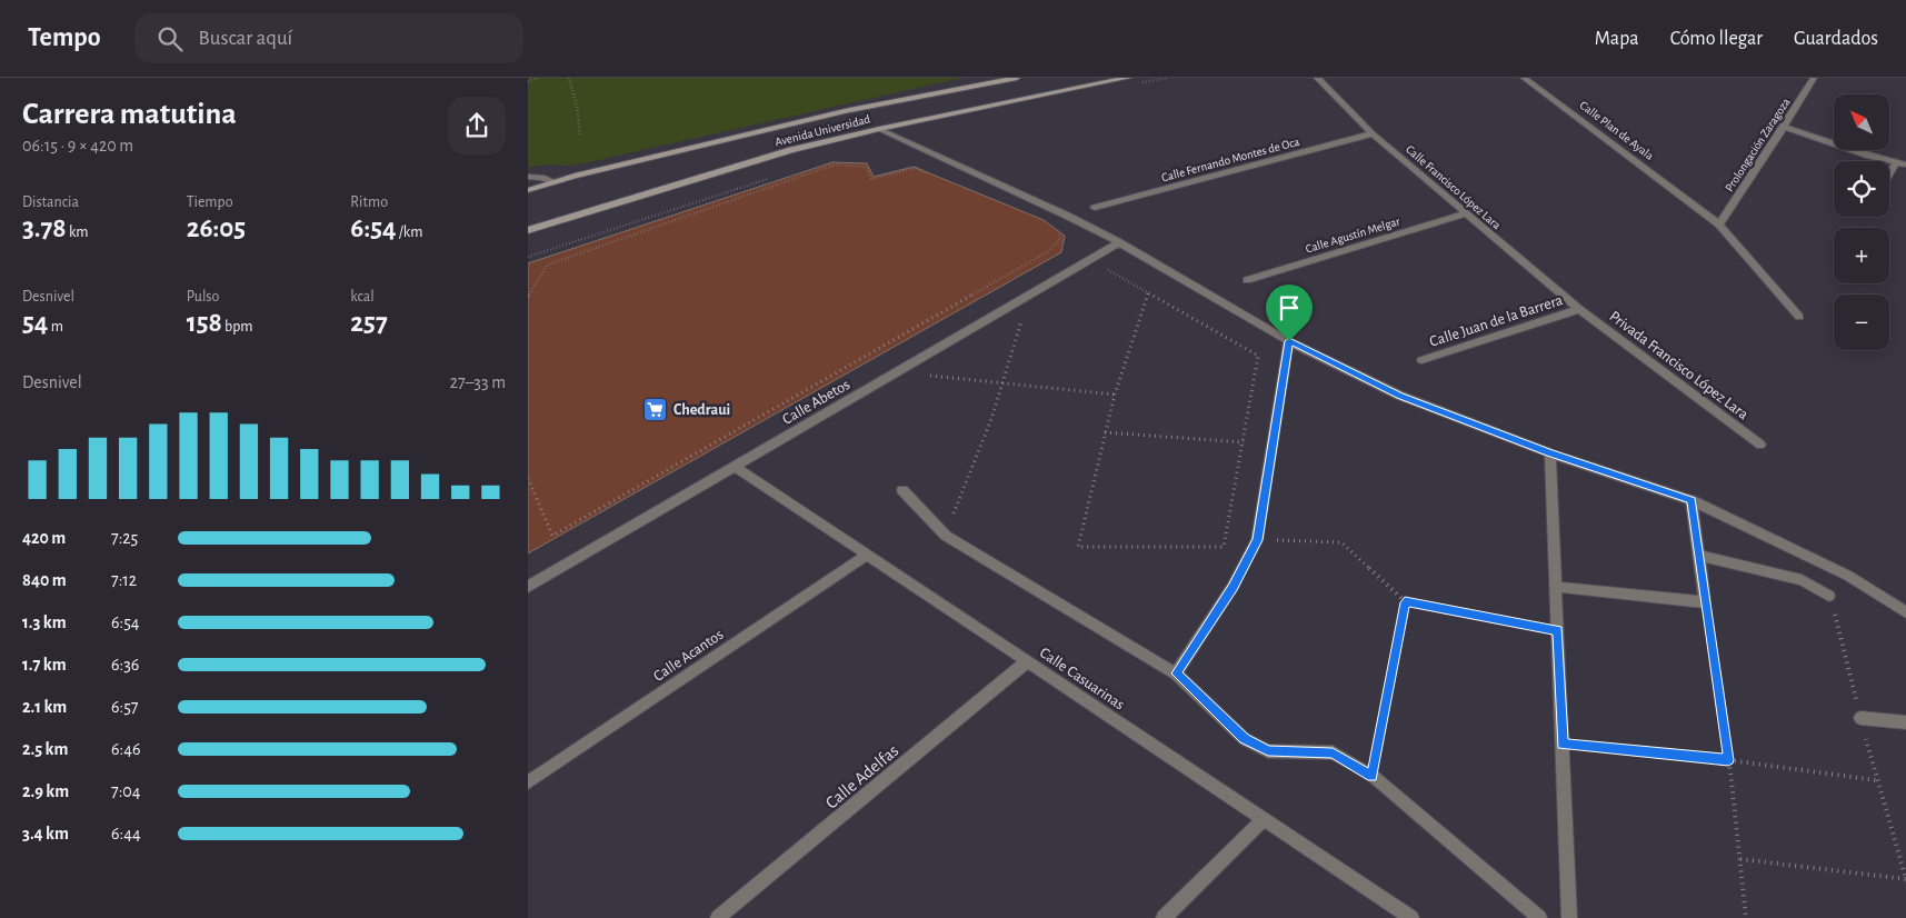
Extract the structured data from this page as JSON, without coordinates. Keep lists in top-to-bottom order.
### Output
{
  "streets": {
    "main road": ["Avenida Universidad"],
    "street": [
      "Calle Plan de Ayala",
      "Prolongación Zaragoza",
      "Calle Fernando Montes de Oca",
      "Calle Francisco López Lara",
      "Calle Agustín Melgar",
      "Calle Juan de la Barrera",
      "Privada Francisco López Lara",
      "Calle Abetos",
      "Calle Acantos",
      "Calle Casuarinas",
      "Calle Adelfas"
    ]
  },
  "crossings": [
    ["Calle Plan de Ayala", "Prolongación Zaragoza"],
    ["Calle Fernando Montes de Oca", "Calle Francisco López Lara"],
    ["Calle Francisco López Lara", "Calle Agustín Melgar"],
    ["Calle Francisco López Lara", "Calle Juan de la Barrera"],
    ["Calle Francisco López Lara", "Privada Francisco López Lara"],
    ["Calle Juan de la Barrera", "Privada Francisco López Lara"],
    ["Calle Abetos", "Calle Casuarinas"],
    ["Calle Acantos", "Calle Casuarinas"],
    ["Calle Casuarinas", "Calle Adelfas"]
  ],
  "places": {
    "supermarket": ["Chedraui"]
  },
  "north": "top left",
  "page": {
    "header": "Tempo",
    "search": "Buscar aquí",
    "nav": ["Mapa", "Cómo llegar", "Guardados"],
    "heading": ["Carrera matutina", "06:15 · 9 × 420 m"],
    "map_buttons": ["+", "−"],
    "stats": [
      ["Distancia", "3.78 km"],
      ["Tiempo", "26:05"],
      ["Ritmo", "6:54 /km"],
      ["Desnivel", "54 m"],
      ["Pulso", "158 bpm"],
      ["kcal", "257"]
    ],
    "chart": ["Desnivel", "27–33 m"],
    "list": [
      {
        "name": "420 m",
        "note": "7:25"
      },
      {
        "name": "840 m",
        "note": "7:12"
      },
      {
        "name": "1.3 km",
        "note": "6:54"
      },
      {
        "name": "1.7 km",
        "note": "6:36"
      },
      {
        "name": "2.1 km",
        "note": "6:57"
      },
      {
        "name": "2.5 km",
        "note": "6:46"
      },
      {
        "name": "2.9 km",
        "note": "7:04"
      },
      {
        "name": "3.4 km",
        "note": "6:44"
      }
    ]
  }
}
